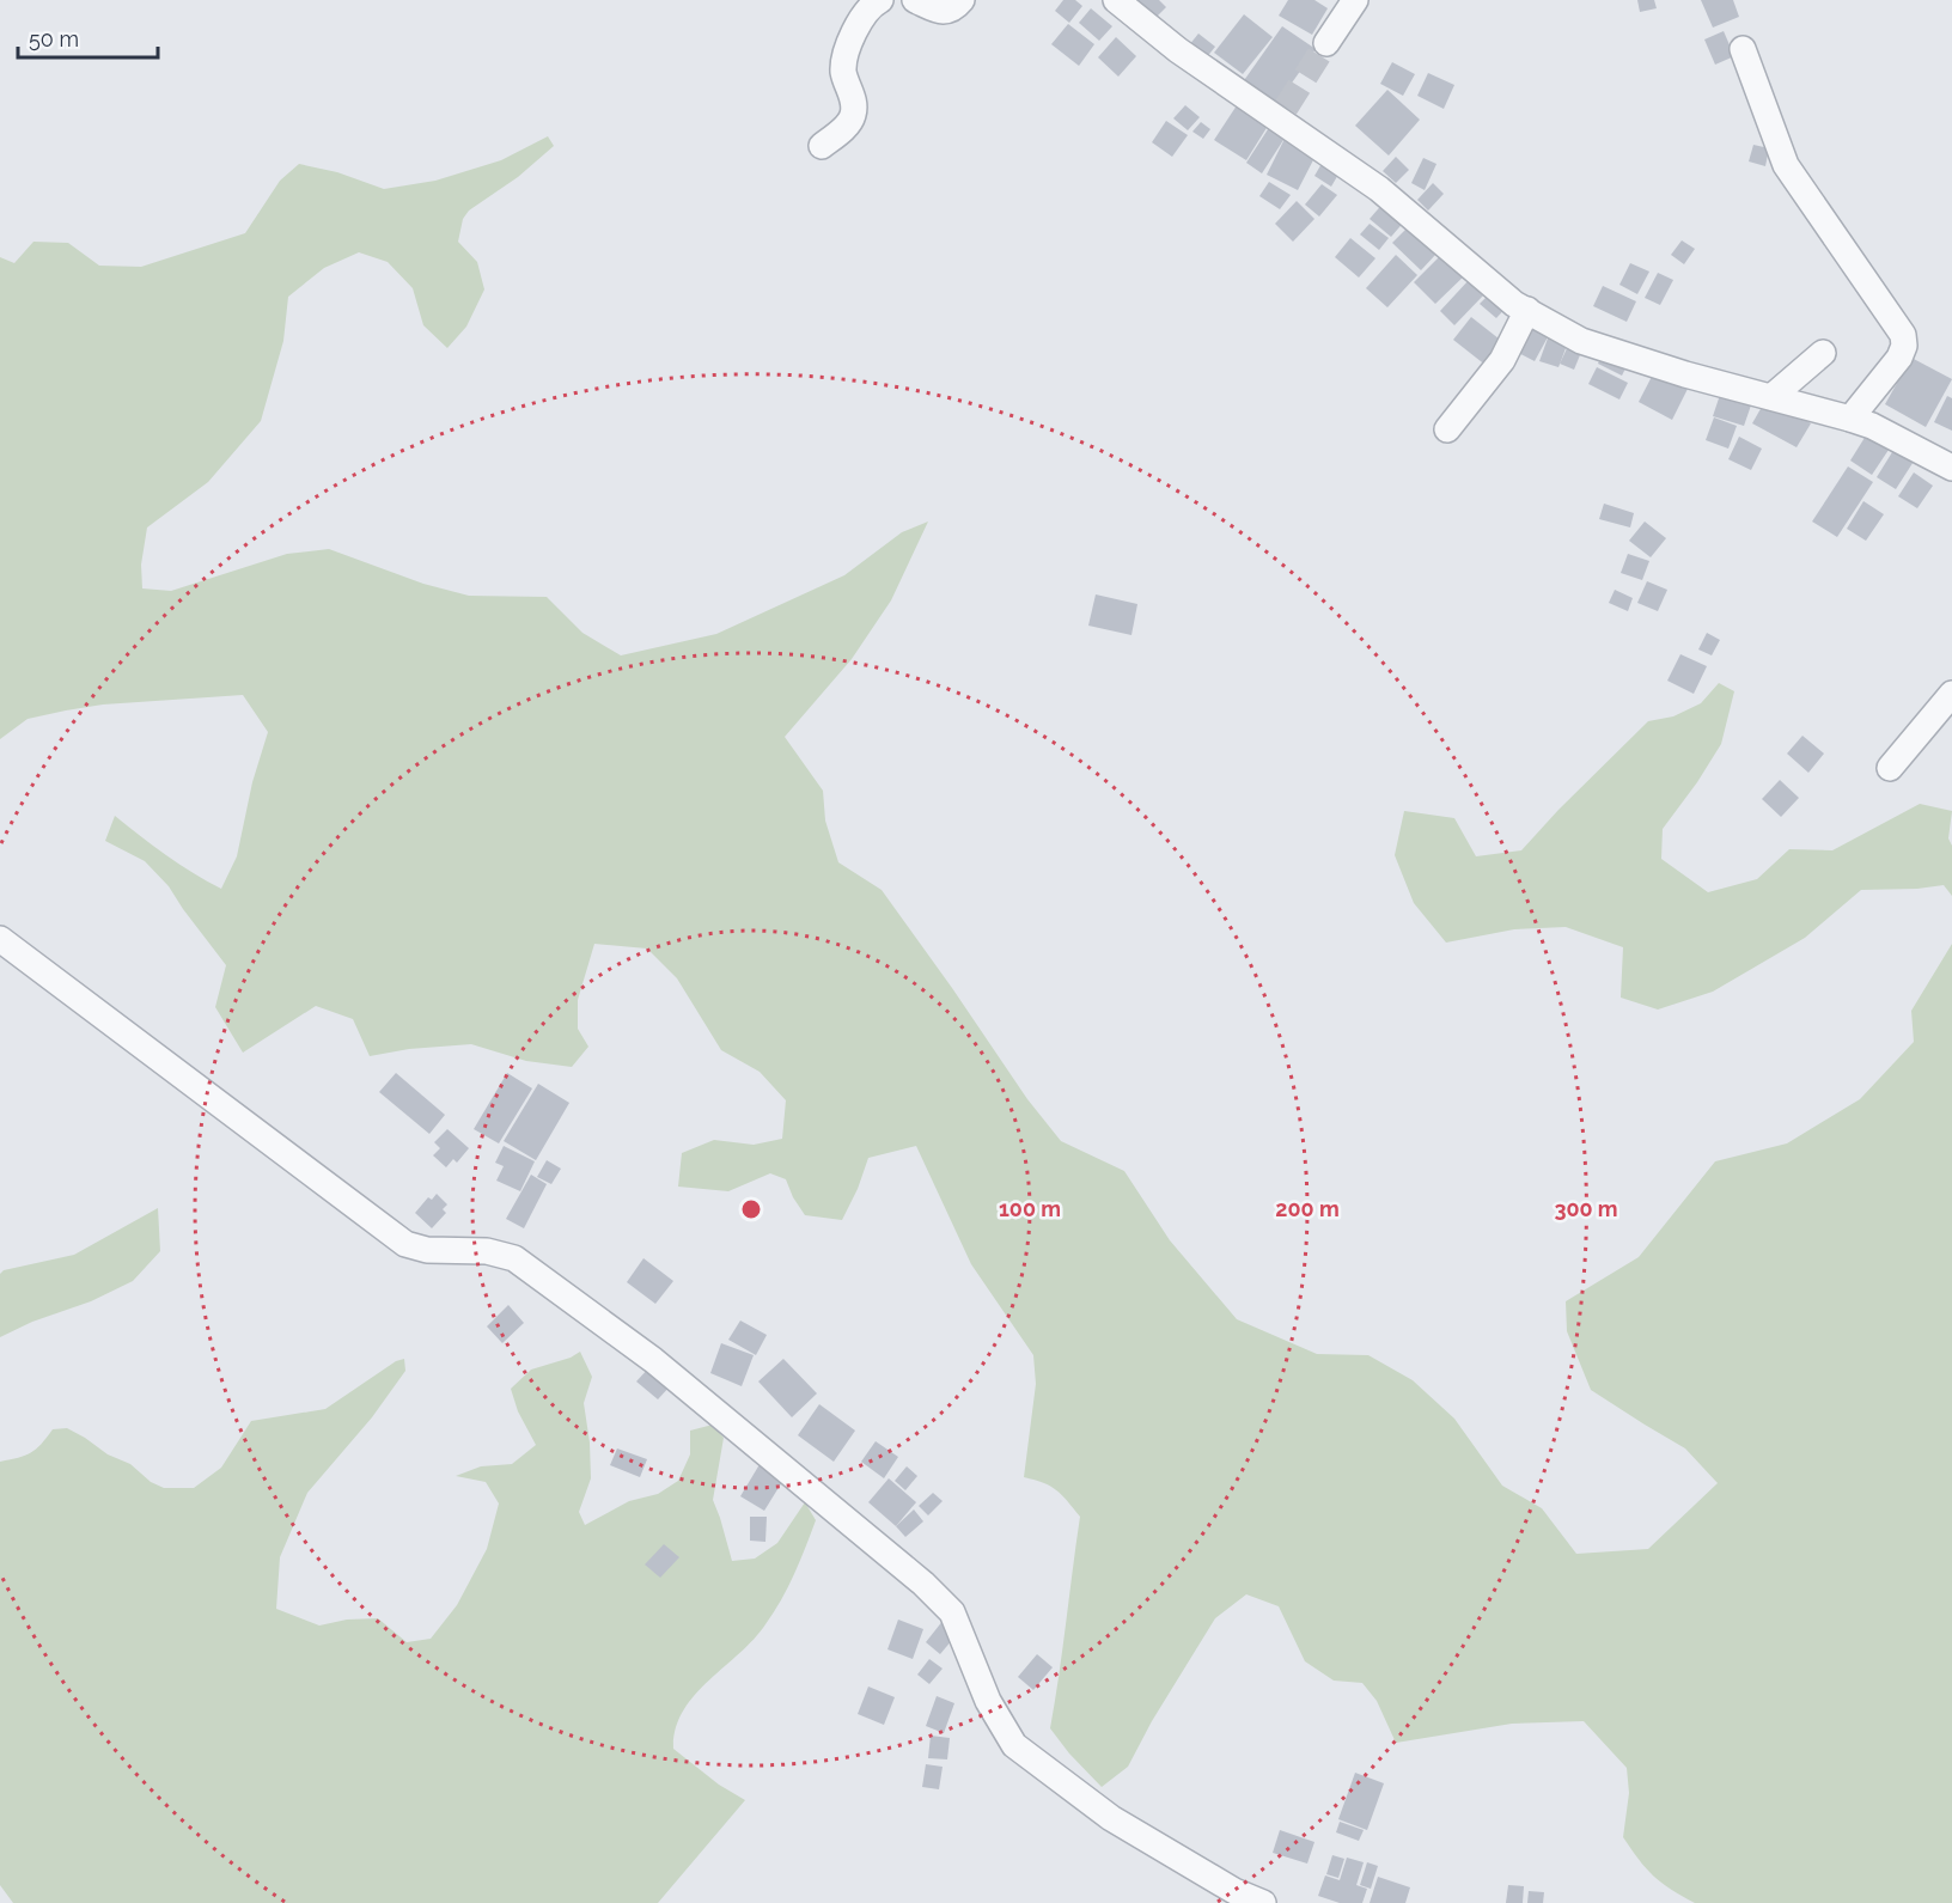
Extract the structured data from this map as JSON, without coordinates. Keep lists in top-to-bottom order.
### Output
{
  "scale_bar": "50 m",
  "rings": ["100 m", "200 m", "300 m"]
}
